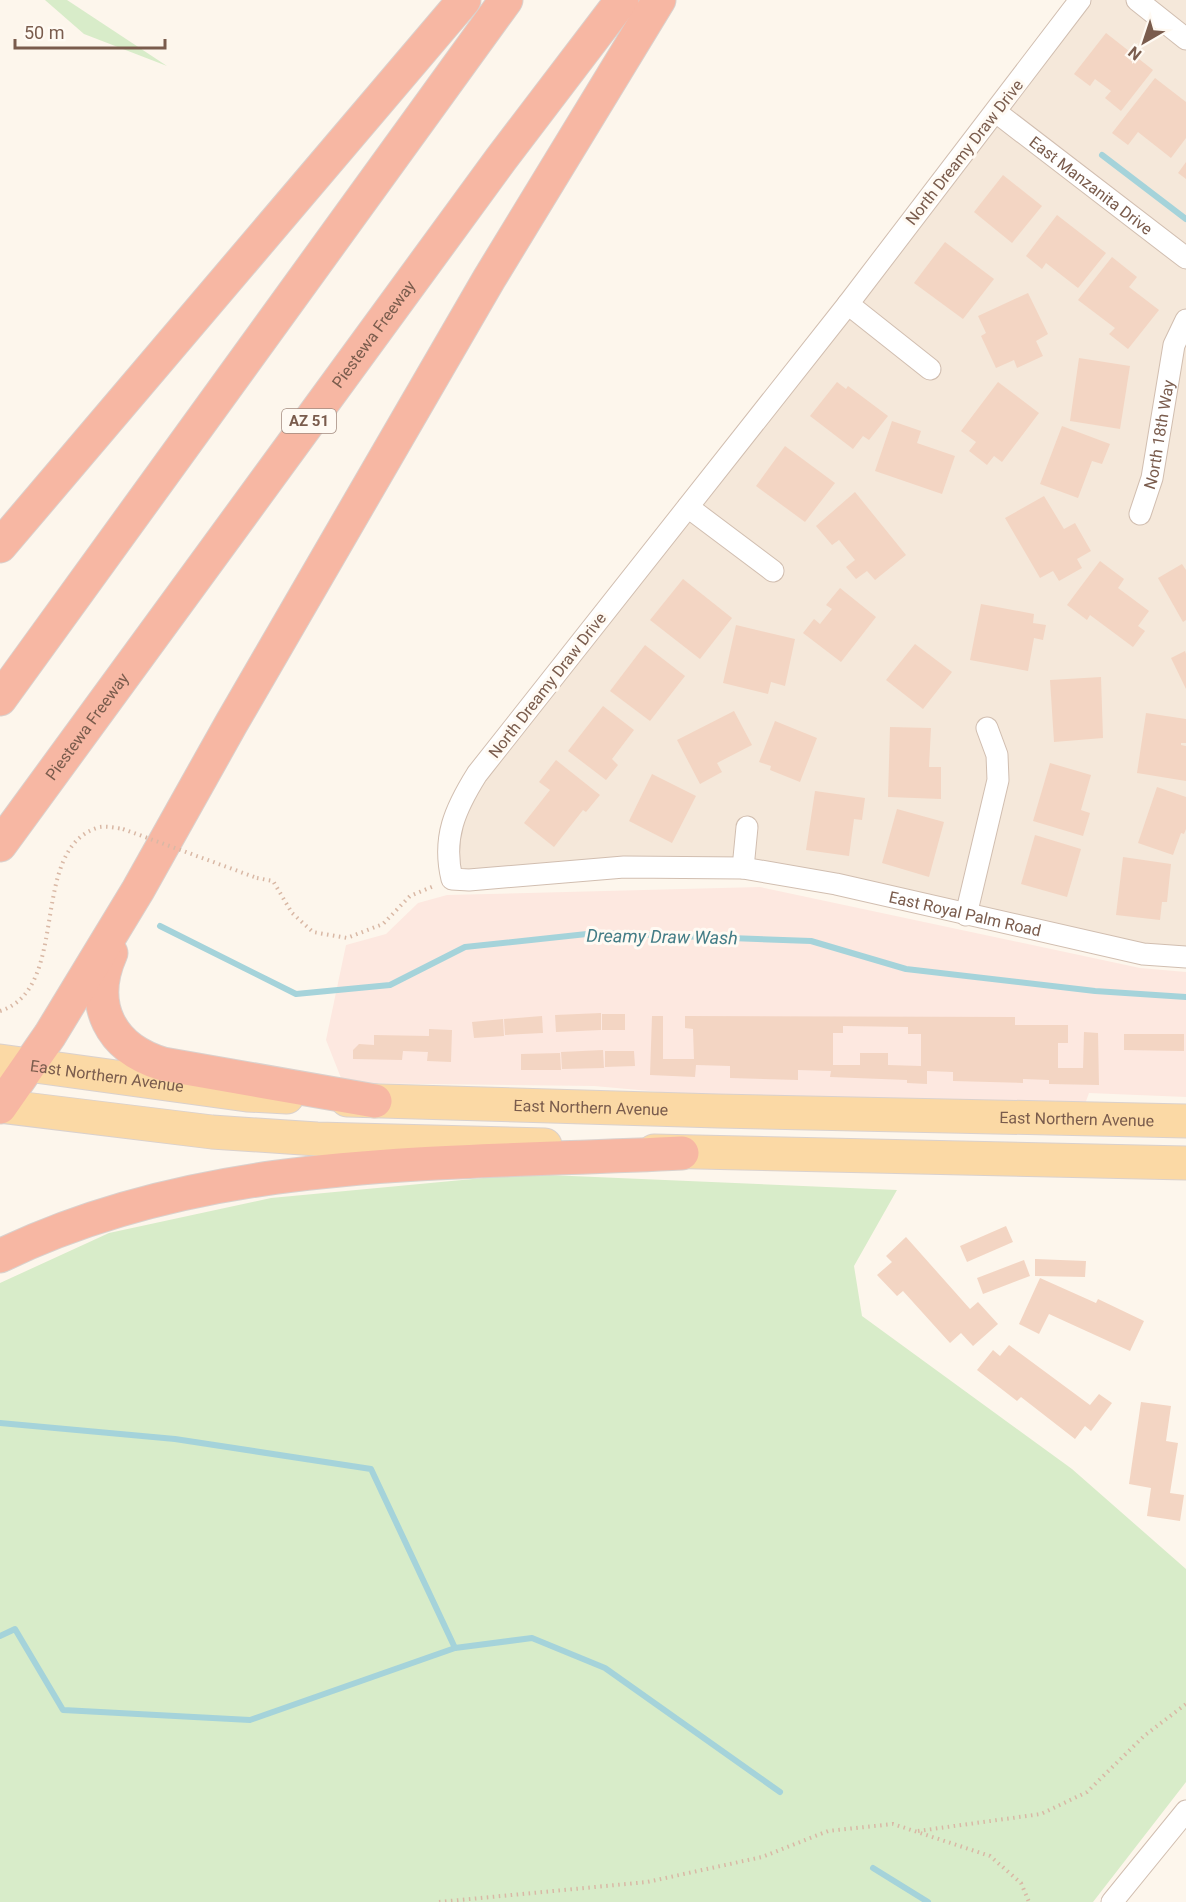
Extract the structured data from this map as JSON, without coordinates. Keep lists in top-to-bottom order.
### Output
{
  "streets": {
    "highway": ["Piestewa Freeway", "AZ 51"],
    "main road": ["East Northern Avenue"],
    "street": [
      "North Dreamy Draw Drive",
      "East Manzanita Drive",
      "North 18th Way",
      "East Royal Palm Road"
    ]
  },
  "crossings": [
    ["North Dreamy Draw Drive", "East Manzanita Drive"],
    ["North Dreamy Draw Drive", "East Royal Palm Road"]
  ],
  "water": ["Dreamy Draw Wash"],
  "scale_bar": "50 m",
  "north": "bottom left"
}
